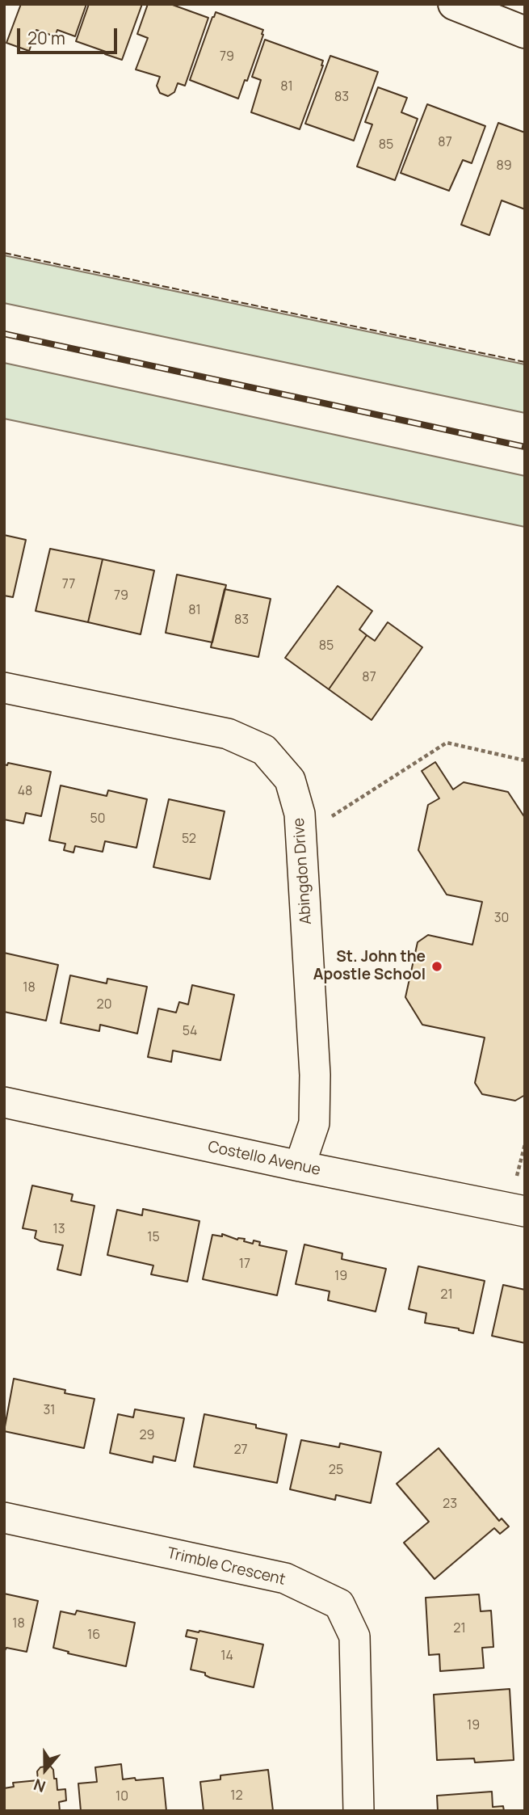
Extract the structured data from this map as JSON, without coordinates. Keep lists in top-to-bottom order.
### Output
{
  "streets": {
    "street": ["Abingdon Drive", "Costello Avenue", "Trimble Crescent"]
  },
  "crossings": [
    ["Abingdon Drive", "Costello Avenue"]
  ],
  "places": ["St. John the Apostle School"],
  "house_numbers": [
    "79",
    "81",
    "83",
    "87",
    "85",
    "89",
    "77",
    "79",
    "81",
    "83",
    "85",
    "87",
    "48",
    "50",
    "52",
    "30",
    "18",
    "20",
    "54",
    "13",
    "15",
    "17",
    "19",
    "21",
    "31",
    "29",
    "27",
    "25",
    "23",
    "18",
    "21",
    "16",
    "14",
    "19",
    "12",
    "10"
  ],
  "scale_bar": "20 m",
  "north": "bottom"
}
